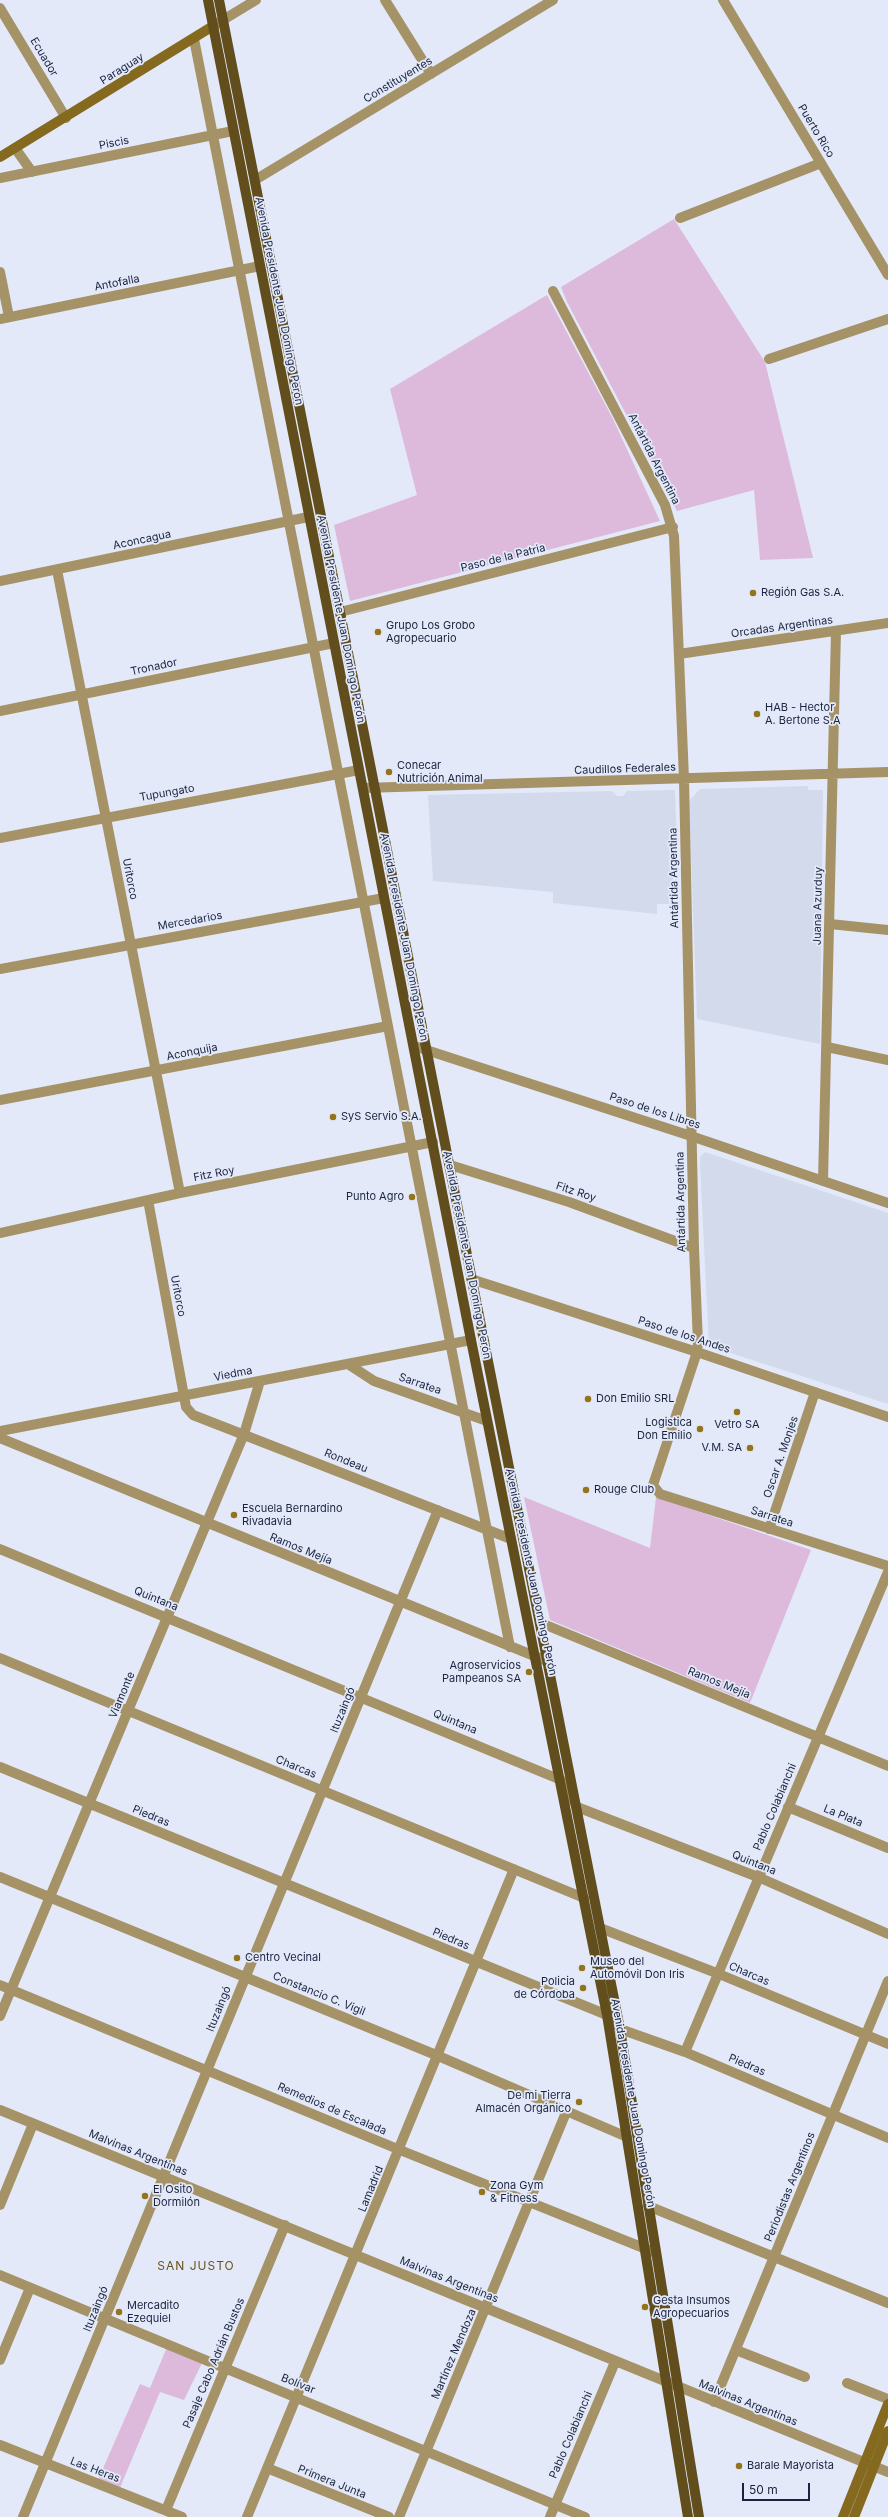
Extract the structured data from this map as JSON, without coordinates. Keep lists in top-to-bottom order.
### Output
{
  "streets": {
    "main road": ["Paraguay", "Avenida Presidente Juan Domingo Perón"],
    "street": [
      "Ecuador",
      "Constituyentes",
      "Puerto Rico",
      "Piscis",
      "Antofalla",
      "Antártida Argentina",
      "Aconcagua",
      "Paso de la Patria",
      "Orcadas Argentinas",
      "Tronador",
      "Caudillos Federales",
      "Tupungato",
      "Uritorco",
      "Juana Azurduy",
      "Mercedarios",
      "Aconquija",
      "Paso de los Libres",
      "Fitz Roy",
      "Paso de los Andes",
      "Viedma",
      "Sarratea",
      "Oscar A. Monjes",
      "Rondeau",
      "Ramos Mejía",
      "Quintana",
      "Viamonte",
      "Ituzaingó",
      "Charcas",
      "Pablo Colabianchi",
      "Piedras",
      "La Plata",
      "Constancio C. Vigil",
      "Remedios de Escalada",
      "Malvinas Argentinas",
      "Periodistas Argentinos",
      "Lamadrid",
      "Martínez Mendoza",
      "Pasaje Cabo Adrián Bustos",
      "Bolívar",
      "Las Heras",
      "Primera Junta"
    ]
  },
  "crossings": [
    ["Ecuador", "Paraguay"],
    ["Paraguay", "Avenida Presidente Juan Domingo Perón"],
    ["Constituyentes", "Avenida Presidente Juan Domingo Perón"],
    ["Piscis", "Avenida Presidente Juan Domingo Perón"],
    ["Antofalla", "Avenida Presidente Juan Domingo Perón"],
    ["Avenida Presidente Juan Domingo Perón", "Aconcagua"],
    ["Avenida Presidente Juan Domingo Perón", "Paso de la Patria"],
    ["Avenida Presidente Juan Domingo Perón", "Tronador"],
    ["Avenida Presidente Juan Domingo Perón", "Caudillos Federales"],
    ["Avenida Presidente Juan Domingo Perón", "Tupungato"],
    ["Avenida Presidente Juan Domingo Perón", "Mercedarios"],
    ["Avenida Presidente Juan Domingo Perón", "Paso de los Libres"],
    ["Avenida Presidente Juan Domingo Perón", "Fitz Roy"],
    ["Avenida Presidente Juan Domingo Perón", "Paso de los Andes"],
    ["Avenida Presidente Juan Domingo Perón", "Viedma"],
    ["Avenida Presidente Juan Domingo Perón", "Sarratea"],
    ["Avenida Presidente Juan Domingo Perón", "Rondeau"],
    ["Avenida Presidente Juan Domingo Perón", "Ramos Mejía"],
    ["Avenida Presidente Juan Domingo Perón", "Quintana"],
    ["Avenida Presidente Juan Domingo Perón", "Charcas"],
    ["Avenida Presidente Juan Domingo Perón", "Piedras"],
    ["Avenida Presidente Juan Domingo Perón", "Constancio C. Vigil"],
    ["Avenida Presidente Juan Domingo Perón", "Remedios de Escalada"],
    ["Avenida Presidente Juan Domingo Perón", "Malvinas Argentinas"],
    ["Antártida Argentina", "Paso de la Patria"],
    ["Antártida Argentina", "Orcadas Argentinas"],
    ["Antártida Argentina", "Caudillos Federales"],
    ["Antártida Argentina", "Paso de los Libres"],
    ["Antártida Argentina", "Fitz Roy"],
    ["Antártida Argentina", "Paso de los Andes"],
    ["Antártida Argentina", "Sarratea"],
    ["Aconcagua", "Uritorco"],
    ["Orcadas Argentinas", "Juana Azurduy"],
    ["Tronador", "Uritorco"],
    ["Caudillos Federales", "Juana Azurduy"],
    ["Tupungato", "Uritorco"],
    ["Uritorco", "Mercedarios"],
    ["Uritorco", "Aconquija"],
    ["Uritorco", "Fitz Roy"],
    ["Uritorco", "Viedma"],
    ["Uritorco", "Rondeau"],
    ["Juana Azurduy", "Paso de los Libres"],
    ["Paso de los Andes", "Oscar A. Monjes"],
    ["Viedma", "Sarratea"],
    ["Viedma", "Rondeau"],
    ["Viedma", "Viamonte"],
    ["Sarratea", "Oscar A. Monjes"],
    ["Rondeau", "Viamonte"],
    ["Rondeau", "Ituzaingó"],
    ["Ramos Mejía", "Viamonte"],
    ["Ramos Mejía", "Ituzaingó"],
    ["Ramos Mejía", "Pablo Colabianchi"],
    ["Quintana", "Viamonte"],
    ["Quintana", "Ituzaingó"],
    ["Quintana", "Pablo Colabianchi"],
    ["Viamonte", "Charcas"],
    ["Viamonte", "Piedras"],
    ["Viamonte", "Constancio C. Vigil"],
    ["Viamonte", "Remedios de Escalada"],
    ["Ituzaingó", "Charcas"],
    ["Ituzaingó", "Piedras"],
    ["Ituzaingó", "Constancio C. Vigil"],
    ["Ituzaingó", "Remedios de Escalada"],
    ["Ituzaingó", "Malvinas Argentinas"],
    ["Ituzaingó", "Bolívar"],
    ["Ituzaingó", "Las Heras"],
    ["Charcas", "Pablo Colabianchi"],
    ["Charcas", "Periodistas Argentinos"],
    ["Charcas", "Lamadrid"],
    ["Pablo Colabianchi", "Piedras"],
    ["Pablo Colabianchi", "La Plata"],
    ["Pablo Colabianchi", "Malvinas Argentinas"],
    ["Pablo Colabianchi", "Bolívar"],
    ["Piedras", "Periodistas Argentinos"],
    ["Piedras", "Lamadrid"],
    ["Constancio C. Vigil", "Lamadrid"],
    ["Constancio C. Vigil", "Martínez Mendoza"],
    ["Remedios de Escalada", "Lamadrid"],
    ["Remedios de Escalada", "Martínez Mendoza"],
    ["Malvinas Argentinas", "Periodistas Argentinos"],
    ["Malvinas Argentinas", "Lamadrid"],
    ["Malvinas Argentinas", "Martínez Mendoza"],
    ["Malvinas Argentinas", "Pasaje Cabo Adrián Bustos"],
    ["Lamadrid", "Bolívar"],
    ["Lamadrid", "Primera Junta"],
    ["Martínez Mendoza", "Bolívar"],
    ["Pasaje Cabo Adrián Bustos", "Bolívar"],
    ["Pasaje Cabo Adrián Bustos", "Las Heras"]
  ],
  "districts": ["SAN JUSTO"],
  "places": [
    "Región Gas S.A.",
    "Grupo Los Grobo Agropecuario",
    "HAB - Hector A. Bertone S.A",
    "Conecar Nutrición Animal",
    "SyS Servio S.A.",
    "Punto Agro",
    "Don Emilio SRL",
    "Vetro SA",
    "Logistica Don Emilio",
    "V.M. SA",
    "Rouge Club",
    "Escuela Bernardino Rivadavia",
    "Agroservicios Pampeanos SA",
    "Centro Vecinal",
    "Museo del Automóvil Don Iris",
    "Policia de Córdoba",
    "De mi Tierra Almacén Orgánico",
    "Zona Gym & Fitness",
    "El Osito Dormilón",
    "Gesta Insumos Agropecuarios",
    "Mercadito Ezequiel",
    "Barale Mayorista"
  ],
  "scale_bar": "50 m"
}
